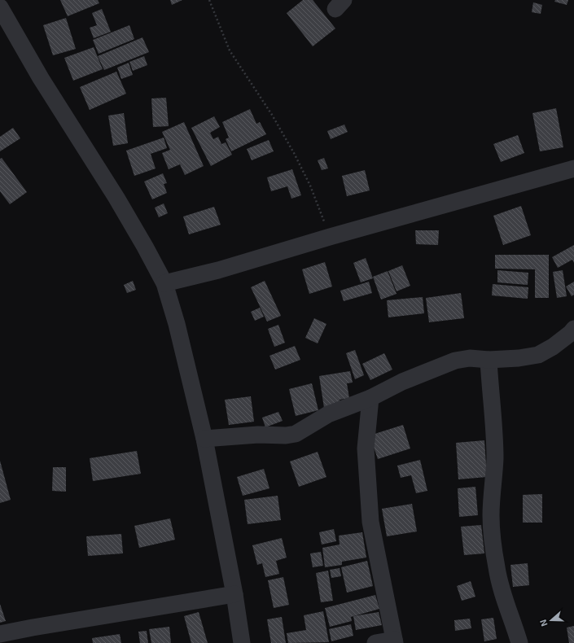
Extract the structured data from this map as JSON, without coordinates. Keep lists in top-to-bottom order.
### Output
{
  "north": "left"
}
